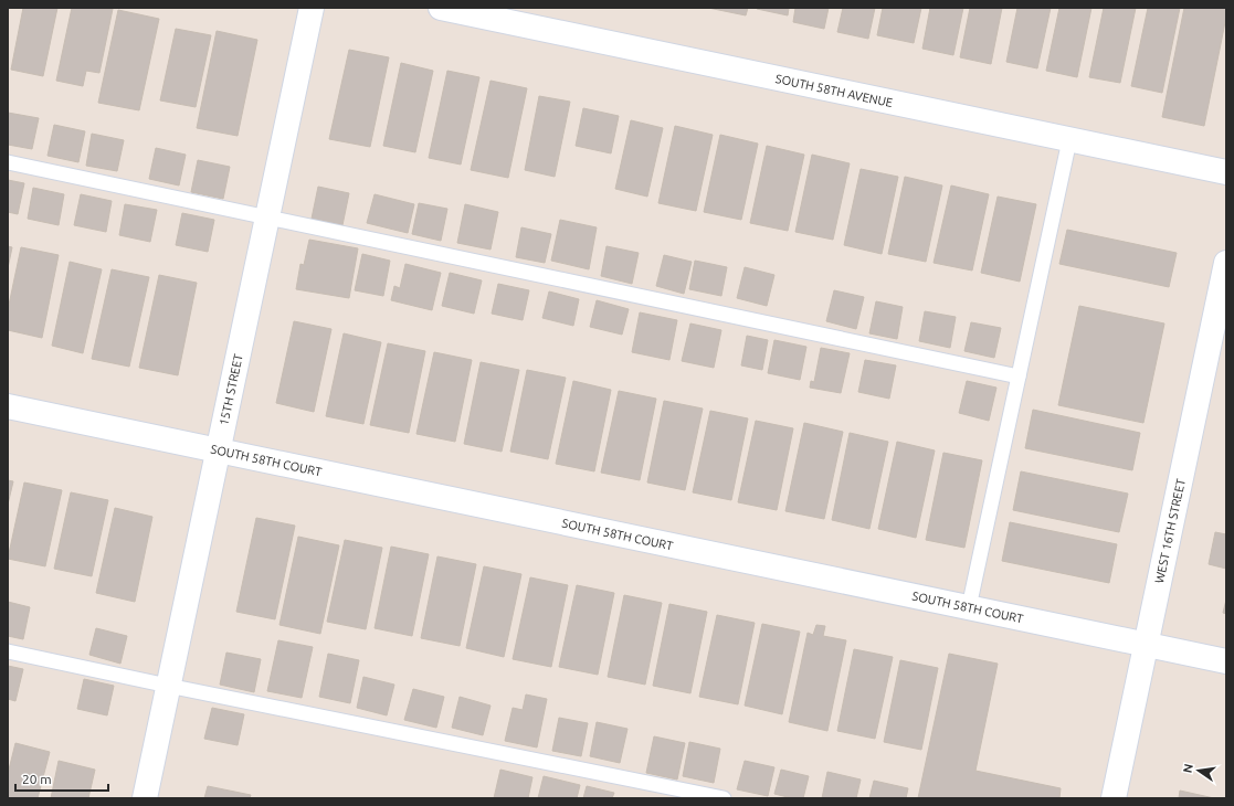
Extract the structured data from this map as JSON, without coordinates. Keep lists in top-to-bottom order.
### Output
{
  "streets": {
    "street": [
      "SOUTH 58TH AVENUE",
      "15TH STREET",
      "SOUTH 58TH COURT",
      "WEST 16TH STREET"
    ]
  },
  "crossings": [
    ["15TH STREET", "SOUTH 58TH COURT"],
    ["SOUTH 58TH COURT", "WEST 16TH STREET"]
  ],
  "scale_bar": "20 m",
  "north": "left"
}
